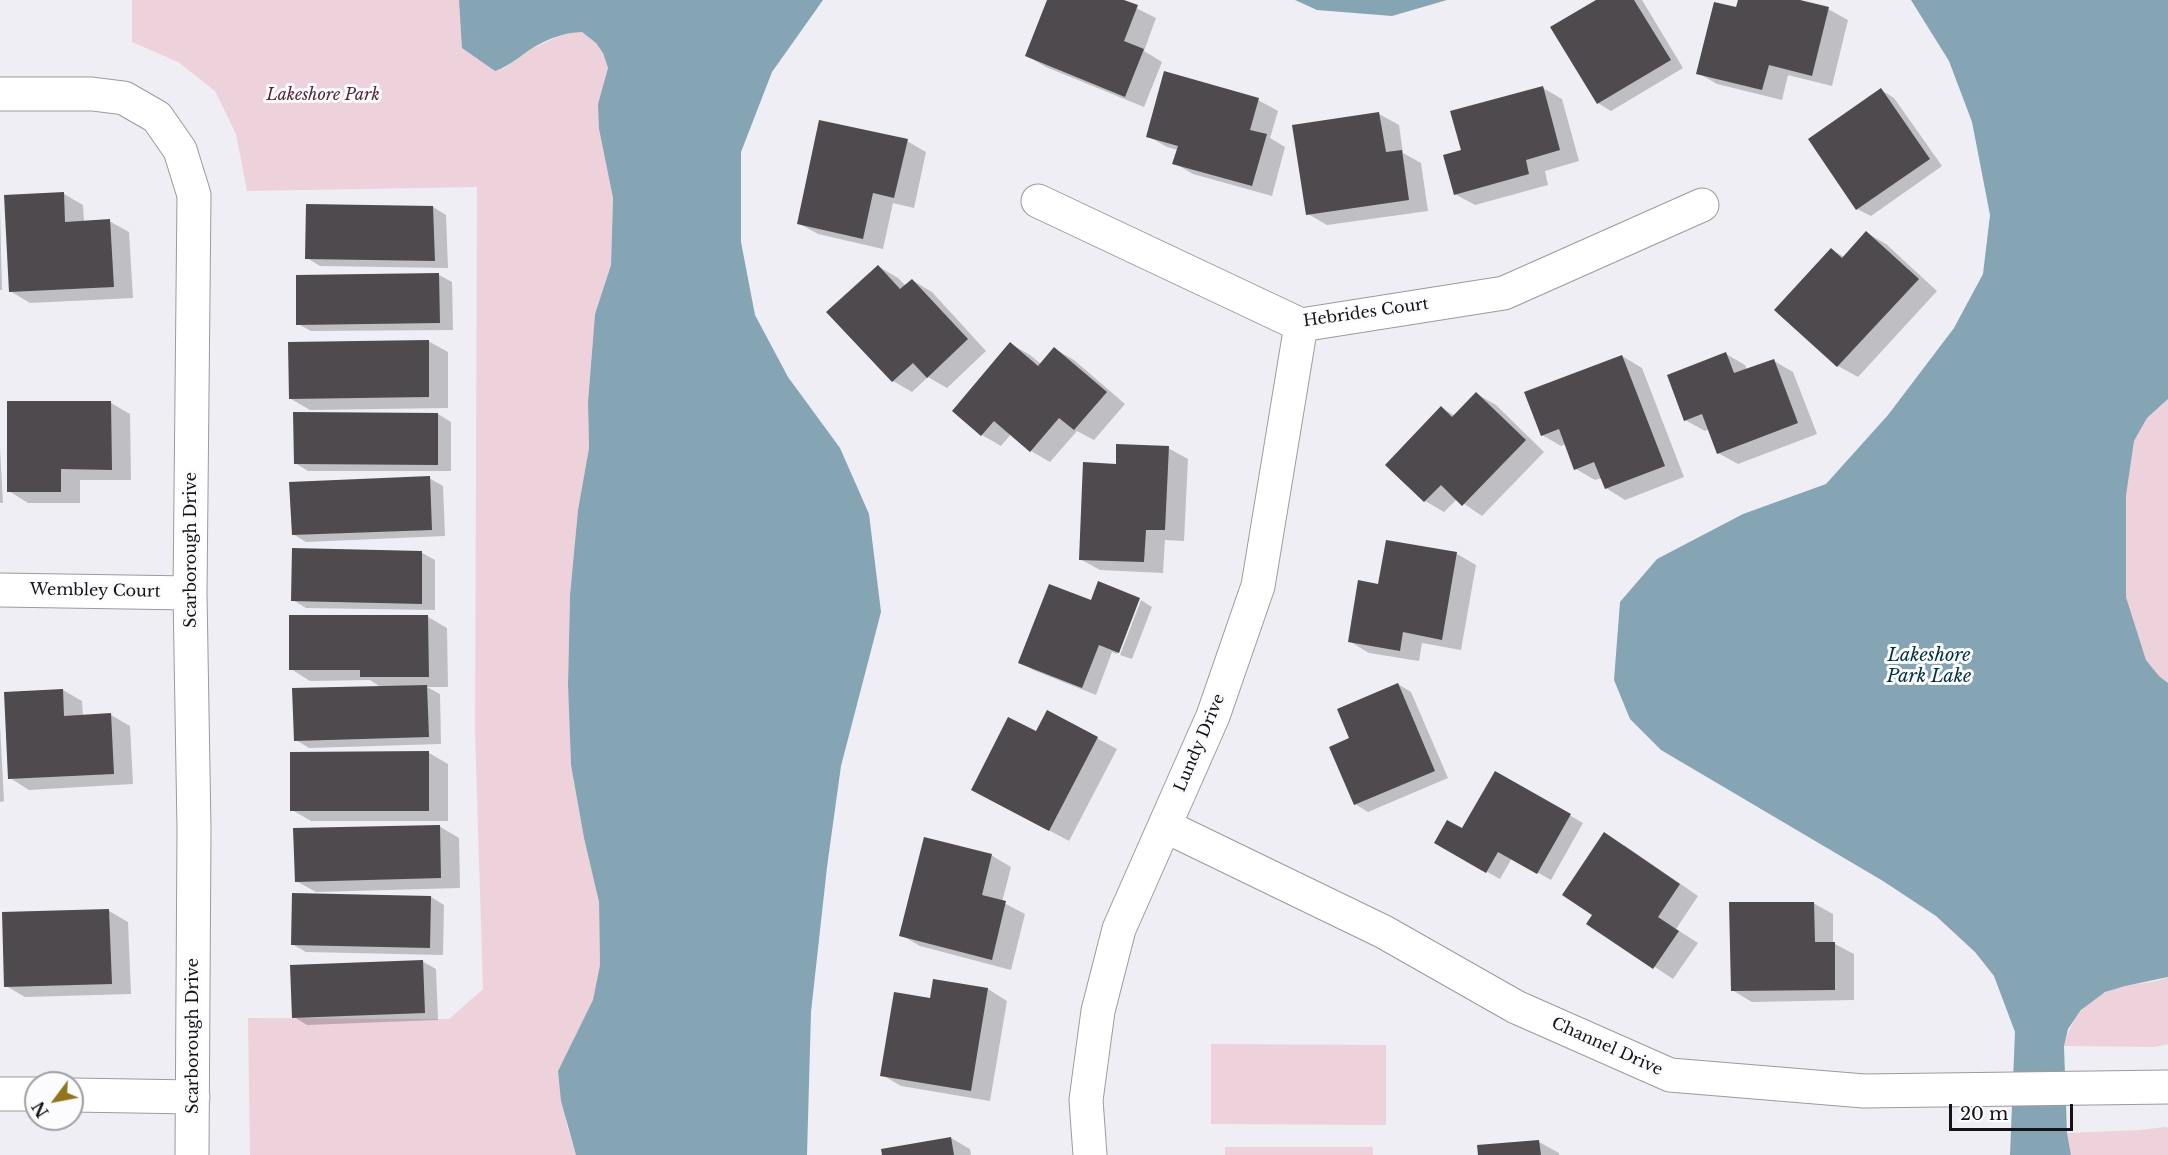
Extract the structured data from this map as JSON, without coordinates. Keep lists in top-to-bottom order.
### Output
{
  "streets": {
    "street": [
      "Hebrides Court",
      "Scarborough Drive",
      "Wembley Court",
      "Lundy Drive",
      "Channel Drive"
    ]
  },
  "crossings": [
    ["Hebrides Court", "Lundy Drive"],
    ["Scarborough Drive", "Wembley Court"],
    ["Lundy Drive", "Channel Drive"]
  ],
  "water": ["Lakeshore Park Lake"],
  "parks": ["Lakeshore Park"],
  "scale_bar": "20 m",
  "north": "bottom left"
}
